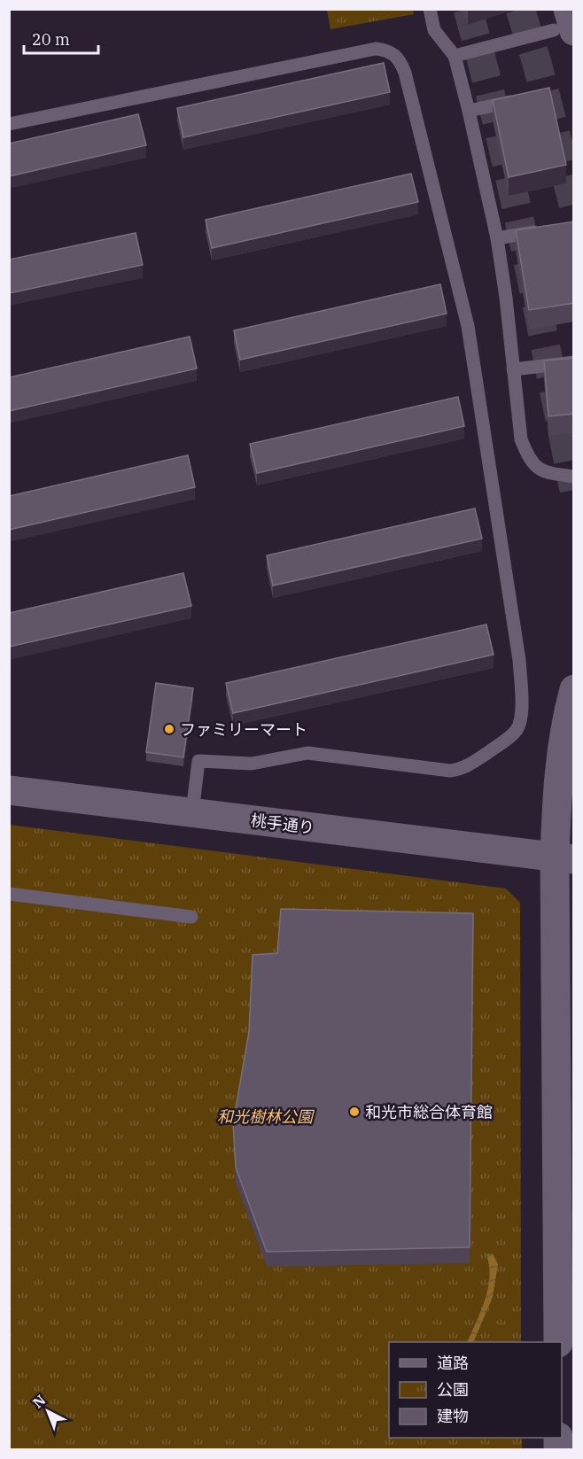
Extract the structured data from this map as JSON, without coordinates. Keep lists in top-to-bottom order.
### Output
{
  "streets": {
    "street": ["桃手通り"]
  },
  "parks": ["和光樹林公園"],
  "places": ["ファミリーマート", "和光市総合体育館"],
  "legend": ["道路", "公園", "建物"],
  "scale_bar": "20 m",
  "north": "top left"
}
